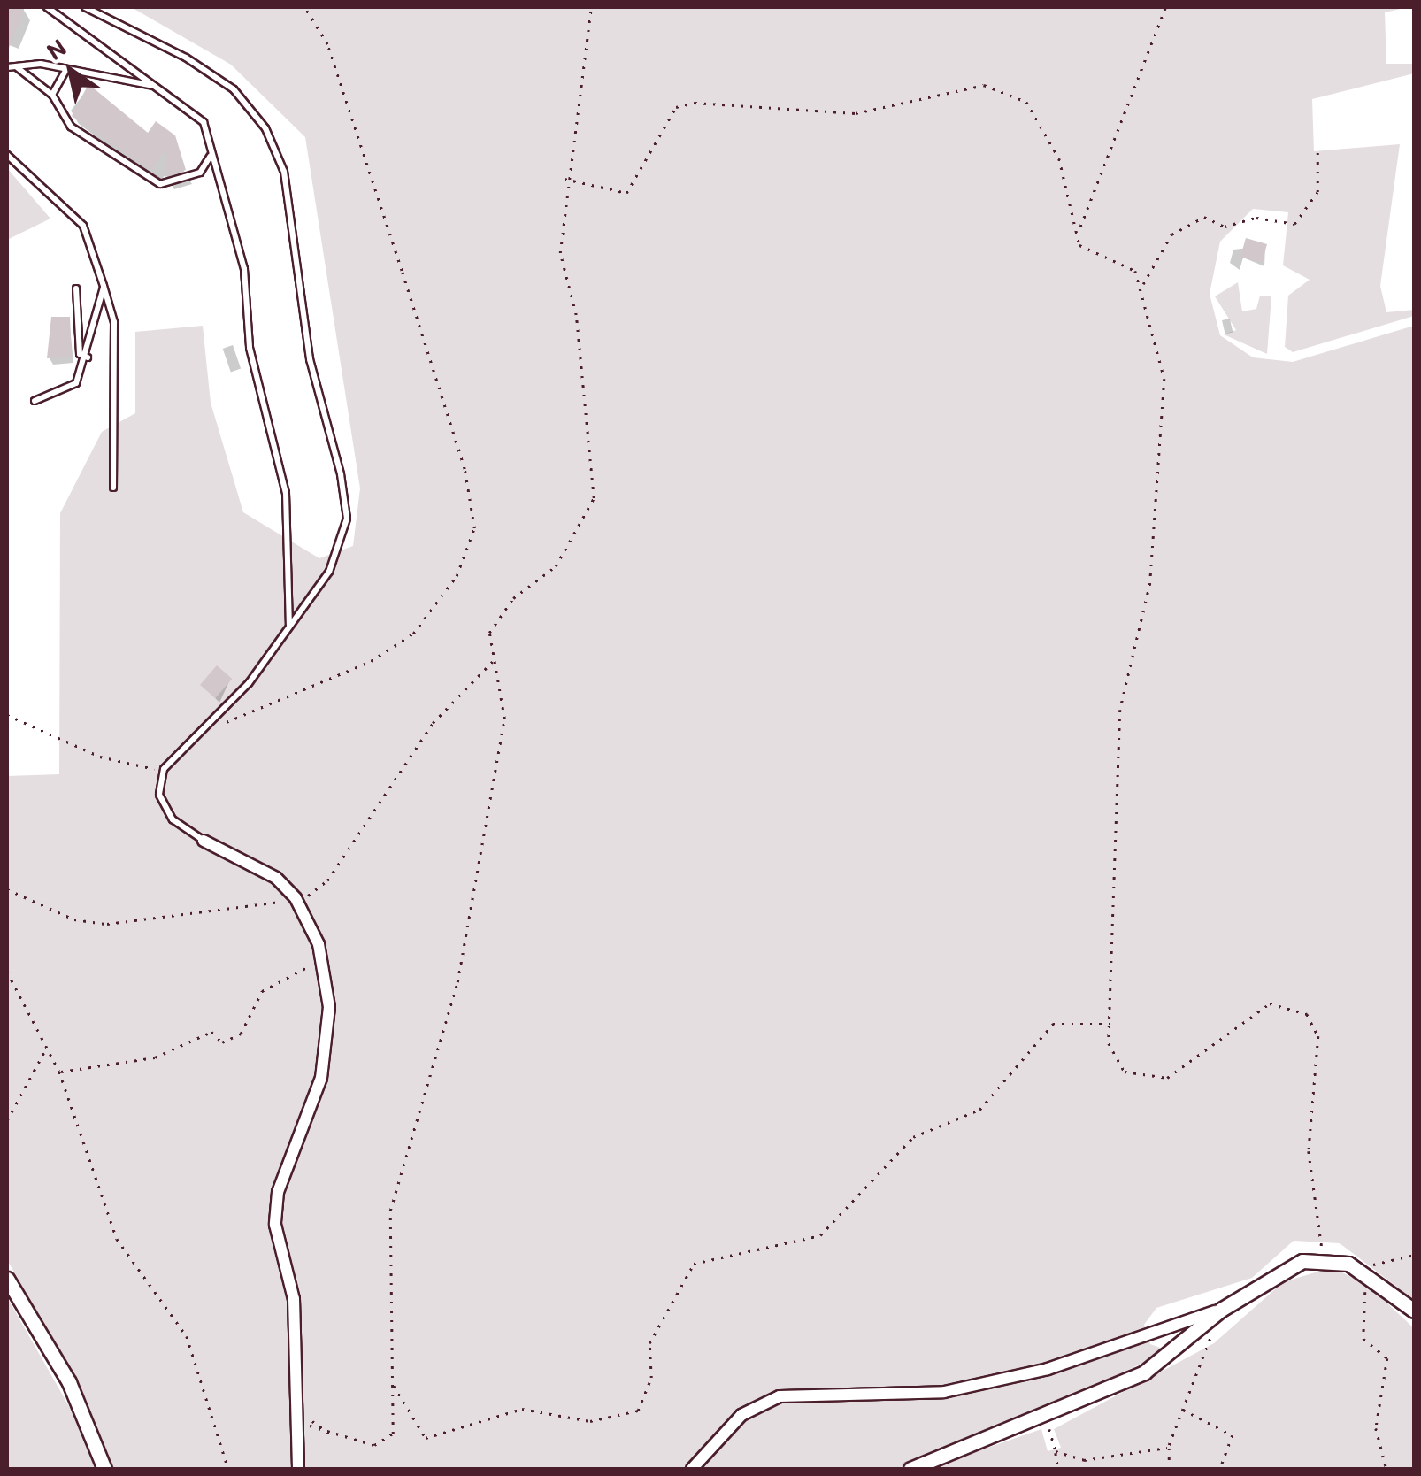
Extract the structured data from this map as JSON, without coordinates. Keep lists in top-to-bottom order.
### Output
{
  "north": "top left"
}
